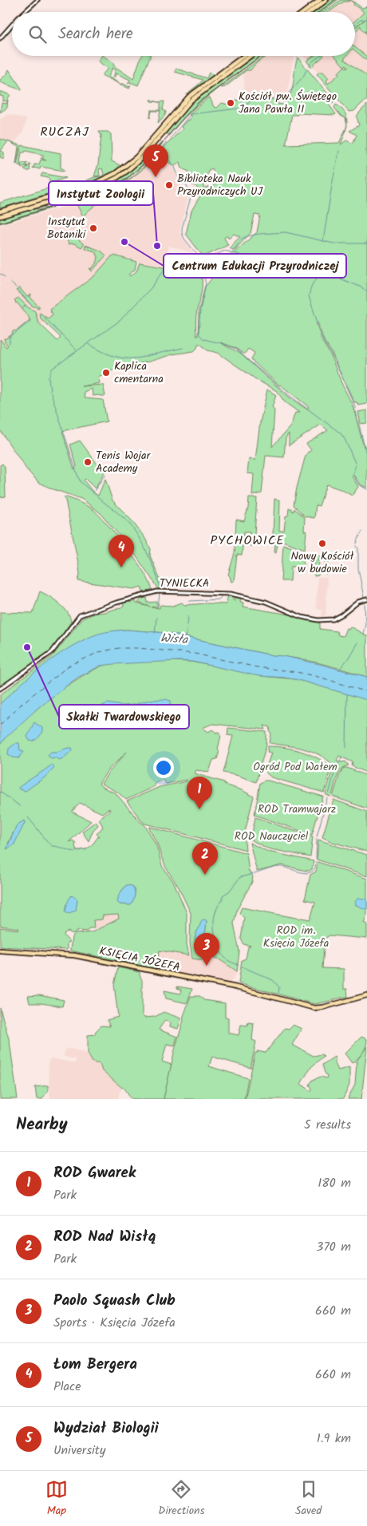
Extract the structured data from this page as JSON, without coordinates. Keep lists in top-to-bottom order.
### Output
{
  "streets": {
    "main road": ["KSIĘCIA JÓZEFA"],
    "street": ["TYNIECKA"]
  },
  "districts": ["RUCZAJ", "PYCHOWICE"],
  "water": ["Wisła"],
  "parks": [
    "Ogród Pod Wałem",
    "ROD Tramwajarz",
    "ROD Nauczyciel",
    "ROD im. Księcia Józefa"
  ],
  "places": [
    "Kościół pw. Świętego Jana Pawła II",
    "Biblioteka Nauk Przyrodniczych UJ",
    "Instytut Botaniki",
    "Centrum Edukacji Przyrodniczej",
    "Instytut Zoologii",
    "Kaplica cmentarna",
    "Tenis Wojar Academy",
    "Nowy Kościół w budowie",
    "Skałki Twardowskiego"
  ],
  "page": {
    "search": "Search here",
    "pins": [
      "5",
      "4",
      "1",
      "2",
      "3"
    ],
    "heading": ["Nearby", "5 results"],
    "list": [
      {
        "mark": "1",
        "name": "ROD Gwarek",
        "note": "Park",
        "value": "180 m"
      },
      {
        "mark": "2",
        "name": "ROD Nad Wisłą",
        "note": "Park",
        "value": "370 m"
      },
      {
        "mark": "3",
        "name": "Paolo Squash Club",
        "note": "Sports · Księcia Józefa",
        "value": "660 m"
      },
      {
        "mark": "4",
        "name": "Łom Bergera",
        "note": "Place",
        "value": "660 m"
      },
      {
        "mark": "5",
        "name": "Wydział Biologii",
        "note": "University",
        "value": "1.9 km"
      }
    ],
    "nav": ["Map", "Directions", "Saved"]
  }
}
